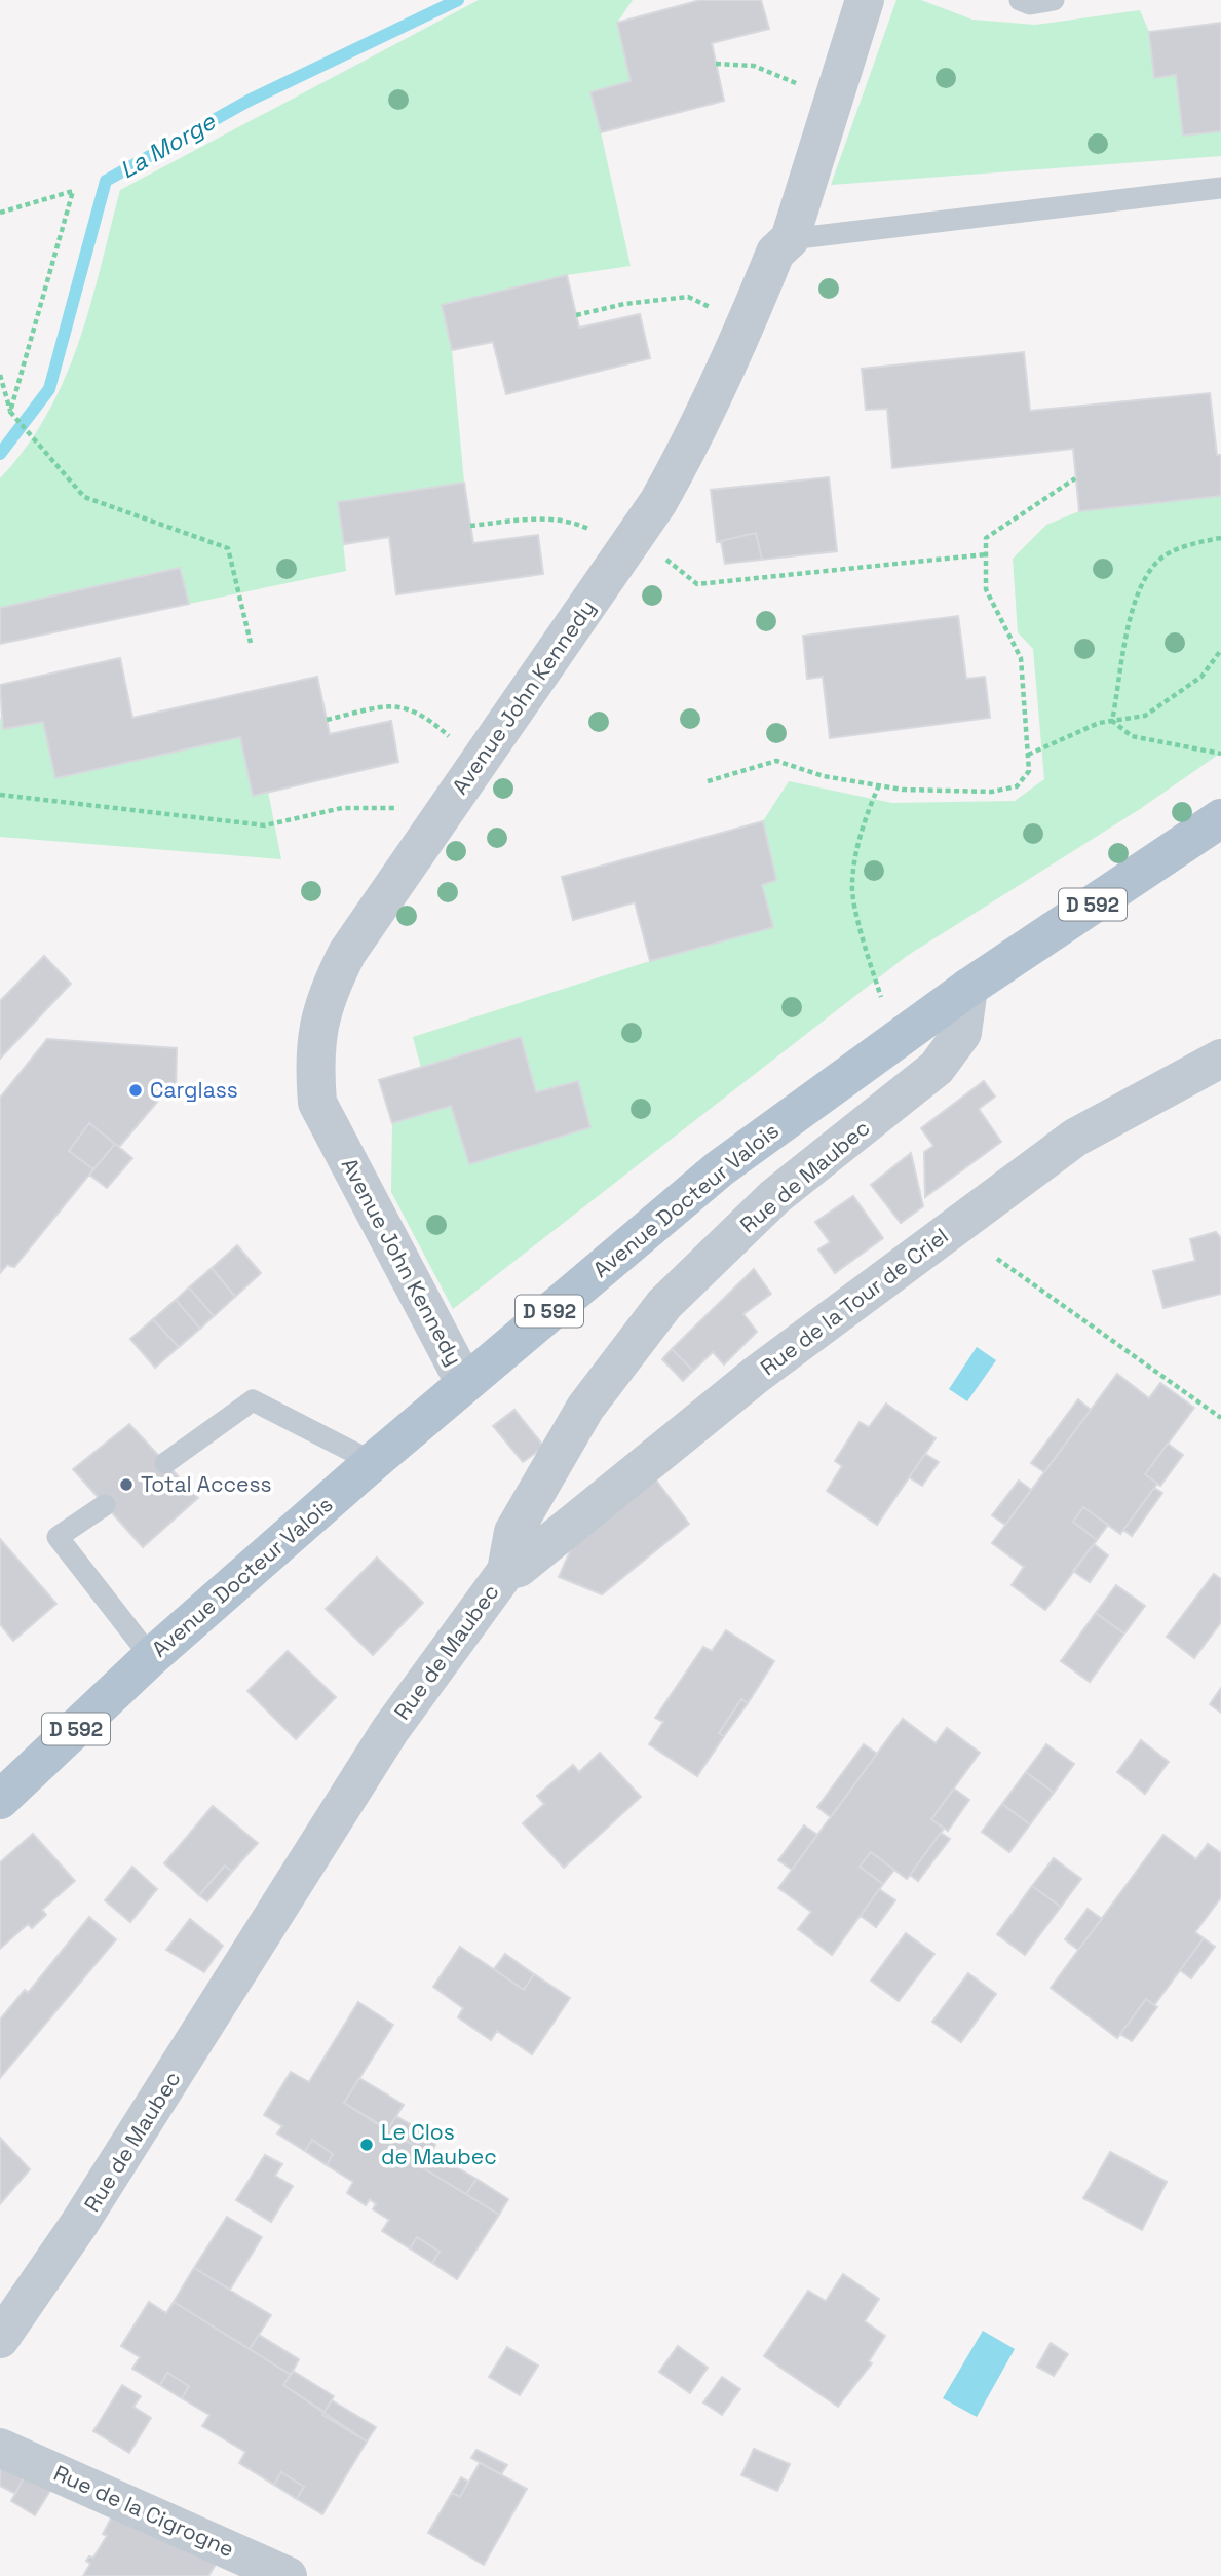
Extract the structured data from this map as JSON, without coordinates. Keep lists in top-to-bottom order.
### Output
{
  "streets": {
    "main road": ["D 592", "Avenue Docteur Valois"],
    "street": [
      "Avenue John Kennedy",
      "Rue de Maubec",
      "Rue de la Tour de Criel",
      "Rue de la Cigrogne"
    ]
  },
  "crossings": [
    ["Avenue John Kennedy", "Avenue Docteur Valois"],
    ["Rue de Maubec", "Avenue Docteur Valois"],
    ["Rue de Maubec", "Rue de la Tour de Criel"]
  ],
  "water": ["La Morge"],
  "places": ["Carglass", "Total Access", "Le Clos de Maubec"]
}
